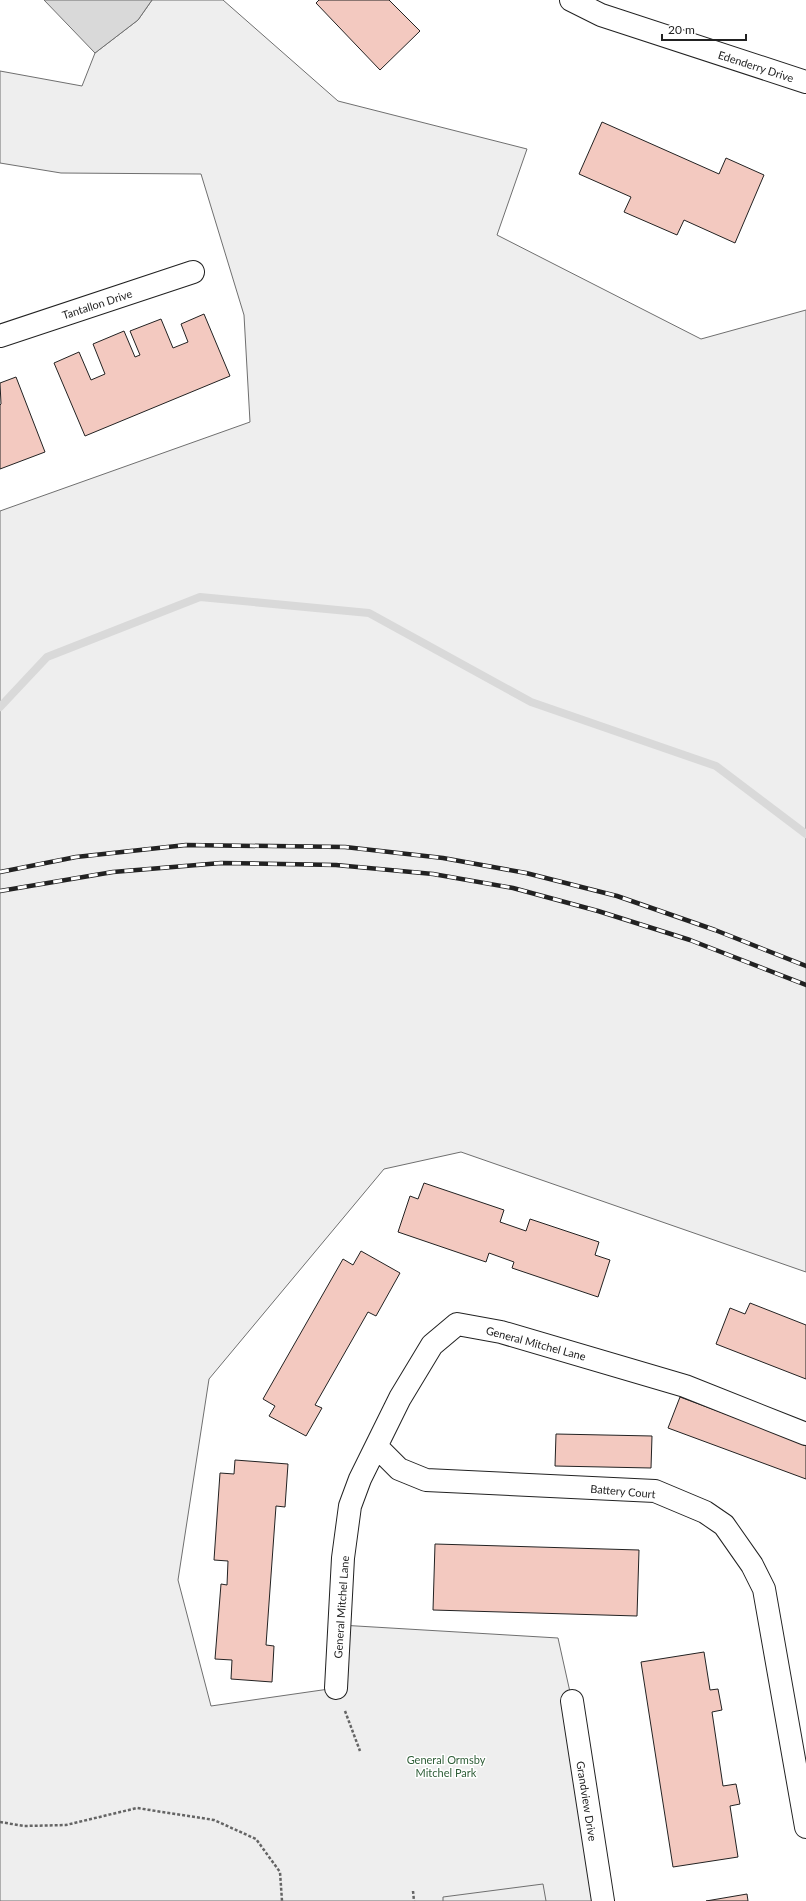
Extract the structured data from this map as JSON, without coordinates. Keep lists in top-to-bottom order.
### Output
{
  "streets": {
    "street": [
      "Edenderry Drive",
      "Tantallon Drive",
      "General Mitchel Lane",
      "Battery Court",
      "Grandview Drive"
    ]
  },
  "crossings": [
    ["General Mitchel Lane", "Battery Court"]
  ],
  "parks": ["General Ormsby Mitchel Park"],
  "scale_bar": "20 m"
}
